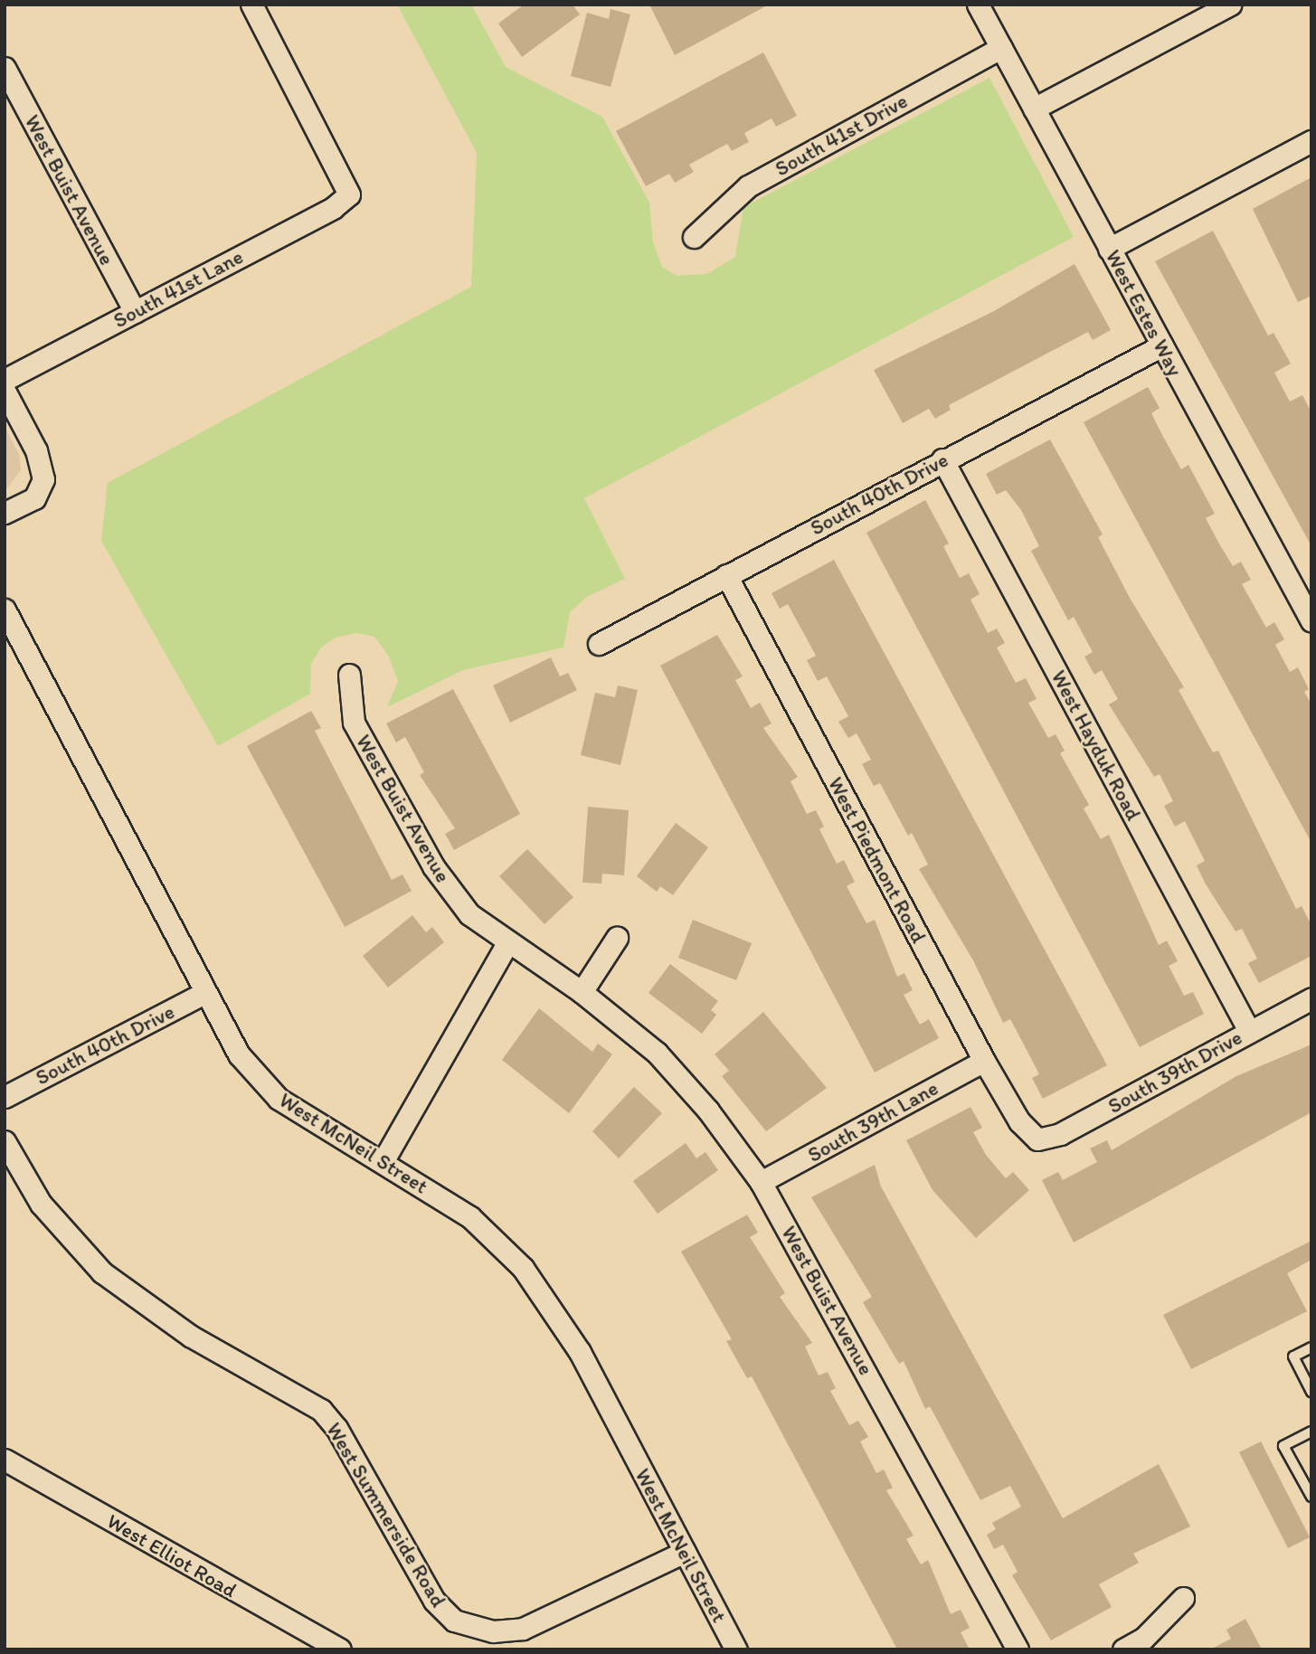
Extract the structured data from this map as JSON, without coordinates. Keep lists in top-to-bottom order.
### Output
{
  "streets": {
    "street": [
      "South 41st Drive",
      "West Buist Avenue",
      "South 41st Lane",
      "West Estes Way",
      "South 40th Drive",
      "West Hayduk Road",
      "West Piedmont Road",
      "South 39th Drive",
      "South 39th Lane",
      "West McNeil Street",
      "West Summerside Road",
      "West Elliot Road"
    ]
  },
  "crossings": [
    ["South 41st Drive", "West Estes Way"],
    ["West Buist Avenue", "South 41st Lane"],
    ["West Buist Avenue", "South 39th Lane"],
    ["West Estes Way", "South 40th Drive"],
    ["South 40th Drive", "West Hayduk Road"],
    ["South 40th Drive", "West Piedmont Road"],
    ["South 40th Drive", "West McNeil Street"],
    ["West Hayduk Road", "South 39th Drive"],
    ["West Piedmont Road", "South 39th Drive"],
    ["West Piedmont Road", "South 39th Lane"],
    ["West McNeil Street", "West Summerside Road"]
  ]
}
